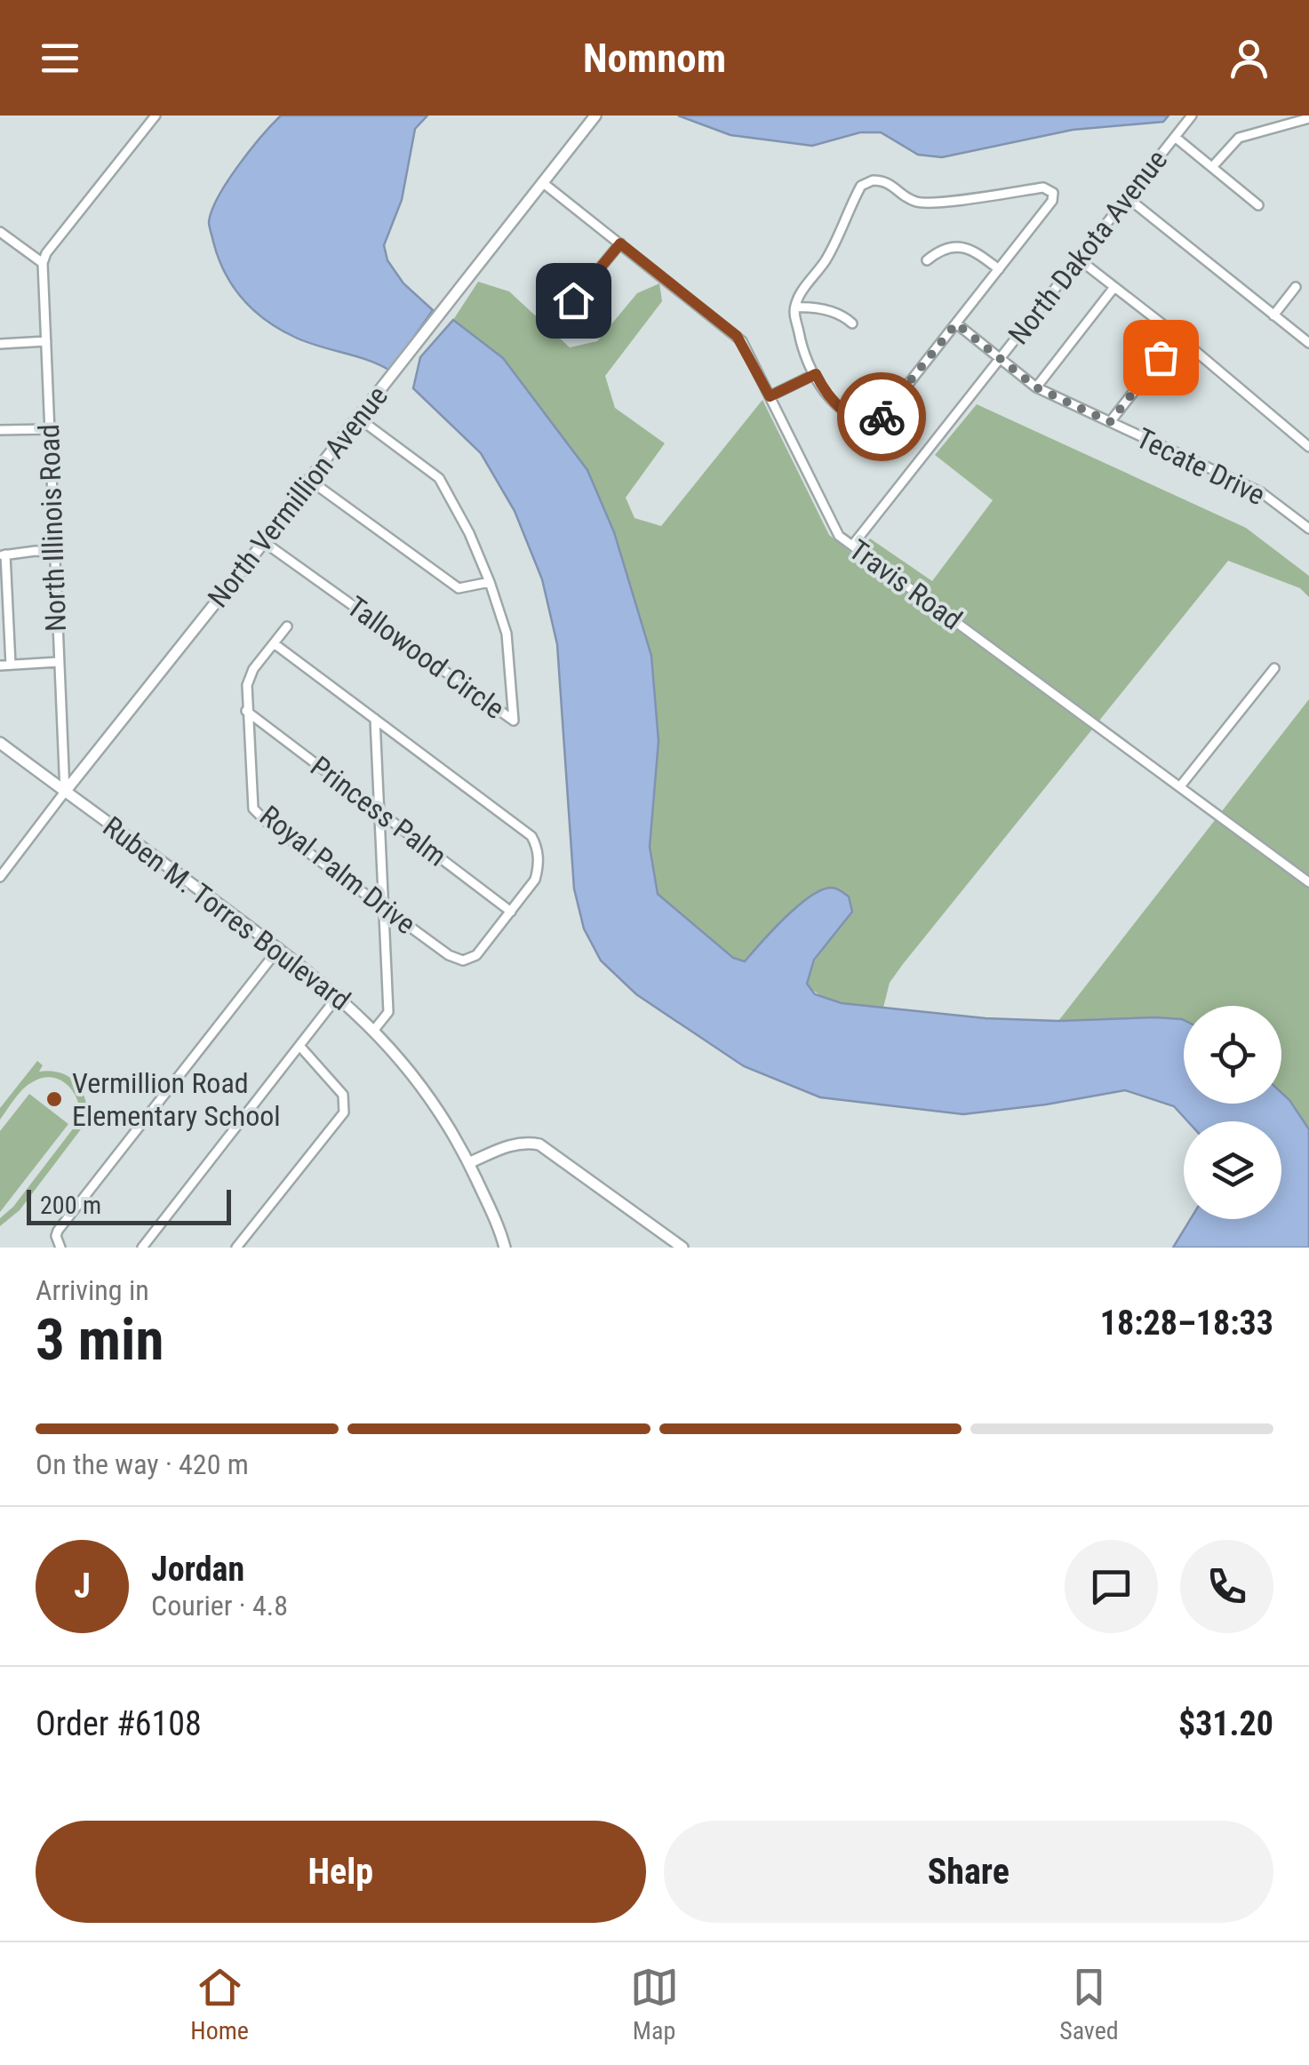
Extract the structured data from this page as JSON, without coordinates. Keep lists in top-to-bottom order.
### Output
{
  "streets": {
    "street": [
      "North Dakota Avenue",
      "Tecate Drive",
      "North Vermillion Avenue",
      "North Illinois Road",
      "Travis Road",
      "Tallowood Circle",
      "Princess Palm",
      "Royal Palm Drive",
      "Ruben M. Torres Boulevard"
    ]
  },
  "crossings": [
    ["North Dakota Avenue", "Tecate Drive"],
    ["North Dakota Avenue", "Travis Road"],
    ["North Vermillion Avenue", "North Illinois Road"],
    ["North Vermillion Avenue", "Travis Road"],
    ["North Vermillion Avenue", "Tallowood Circle"],
    ["North Vermillion Avenue", "Ruben M. Torres Boulevard"],
    ["North Illinois Road", "Ruben M. Torres Boulevard"],
    ["Princess Palm", "Royal Palm Drive"]
  ],
  "places": ["Vermillion Road Elementary School"],
  "scale_bar": "200 m",
  "page": {
    "header": "Nomnom",
    "scale": "200 m",
    "heading": ["3 min", "Arriving in", "18:28–18:33"],
    "panel": [
      "Jordan",
      "Courier · 4.8",
      "Order #6108",
      "$31.20"
    ],
    "bar": "On the way · 420 m",
    "round": "J",
    "buttons": ["Help", "Share"],
    "tabs": ["Home", "Map", "Saved"]
  }
}
